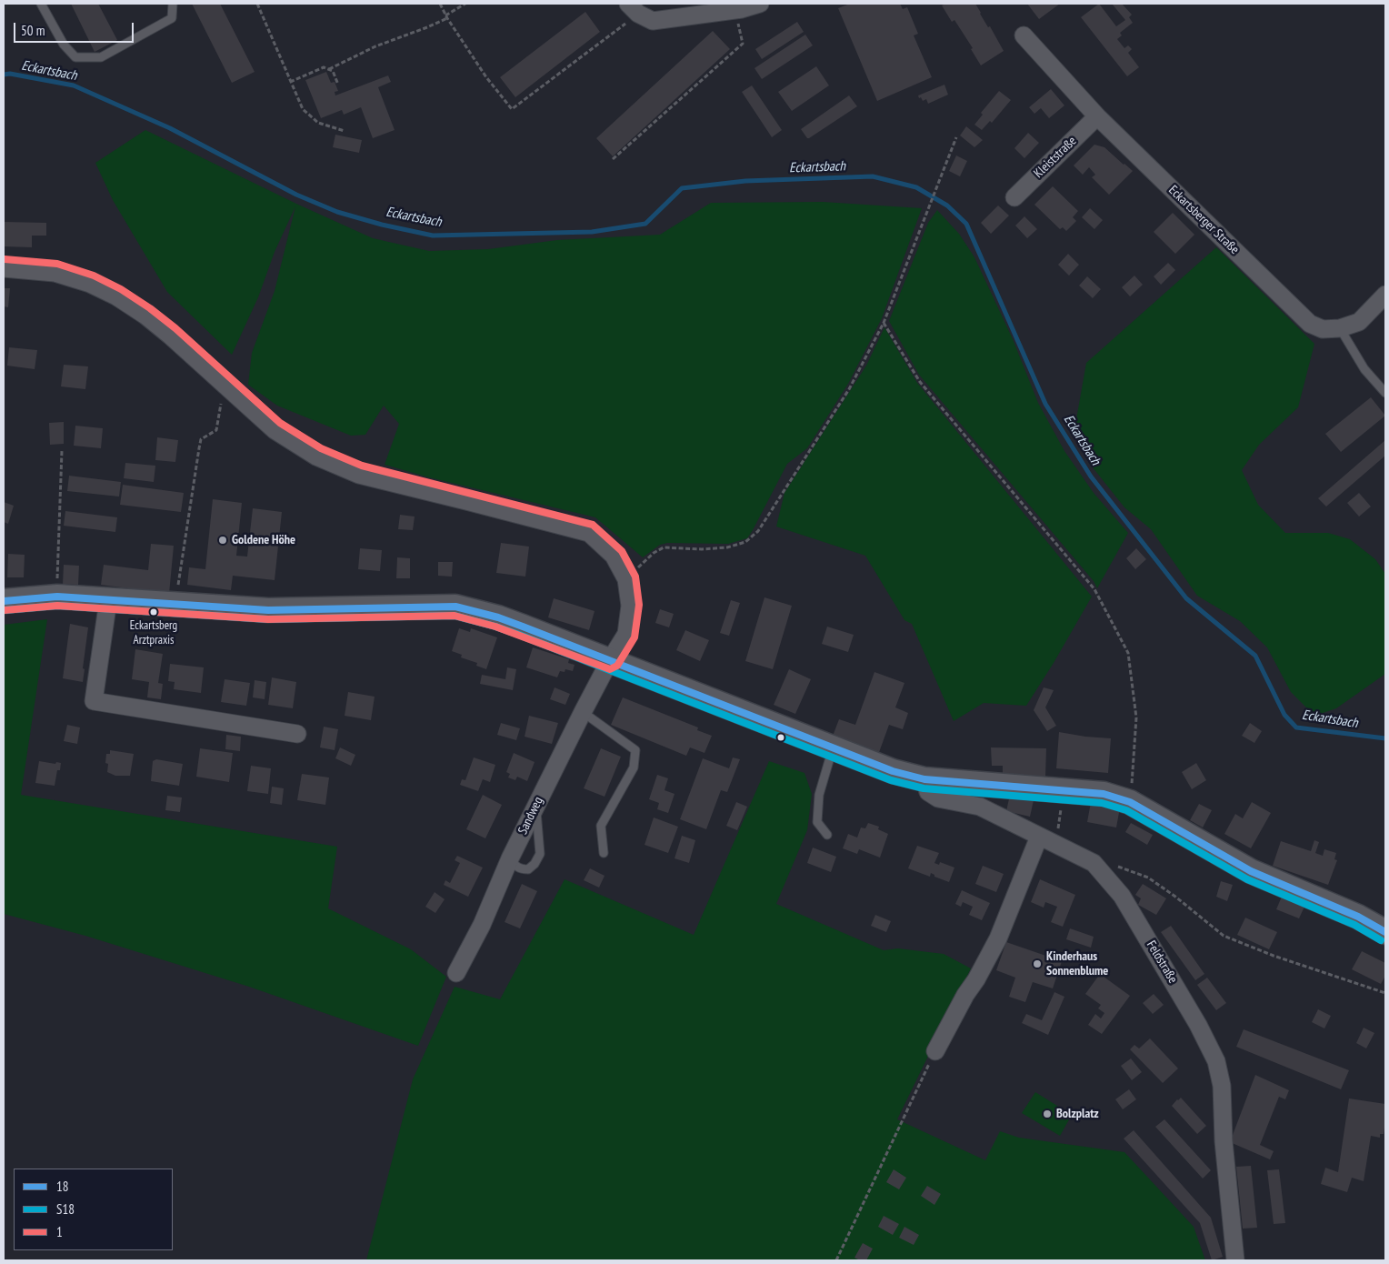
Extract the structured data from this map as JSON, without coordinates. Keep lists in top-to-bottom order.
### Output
{
  "streets": {
    "street": [
      "Kleiststraße",
      "Eckartsberger Straße",
      "Sandweg",
      "Feldstraße"
    ]
  },
  "crossings": [
    ["Kleiststraße", "Eckartsberger Straße"]
  ],
  "water": ["Eckartsbach"],
  "places": [
    "Goldene Höhe",
    "Eckartsberg Arztpraxis",
    "Kinderhaus Sonnenblume",
    "Bolzplatz"
  ],
  "lines": ["transit line 1", "transit line 18", "transit line S18"],
  "legend": ["18", "S18", "1"],
  "scale_bar": "50 m"
}
